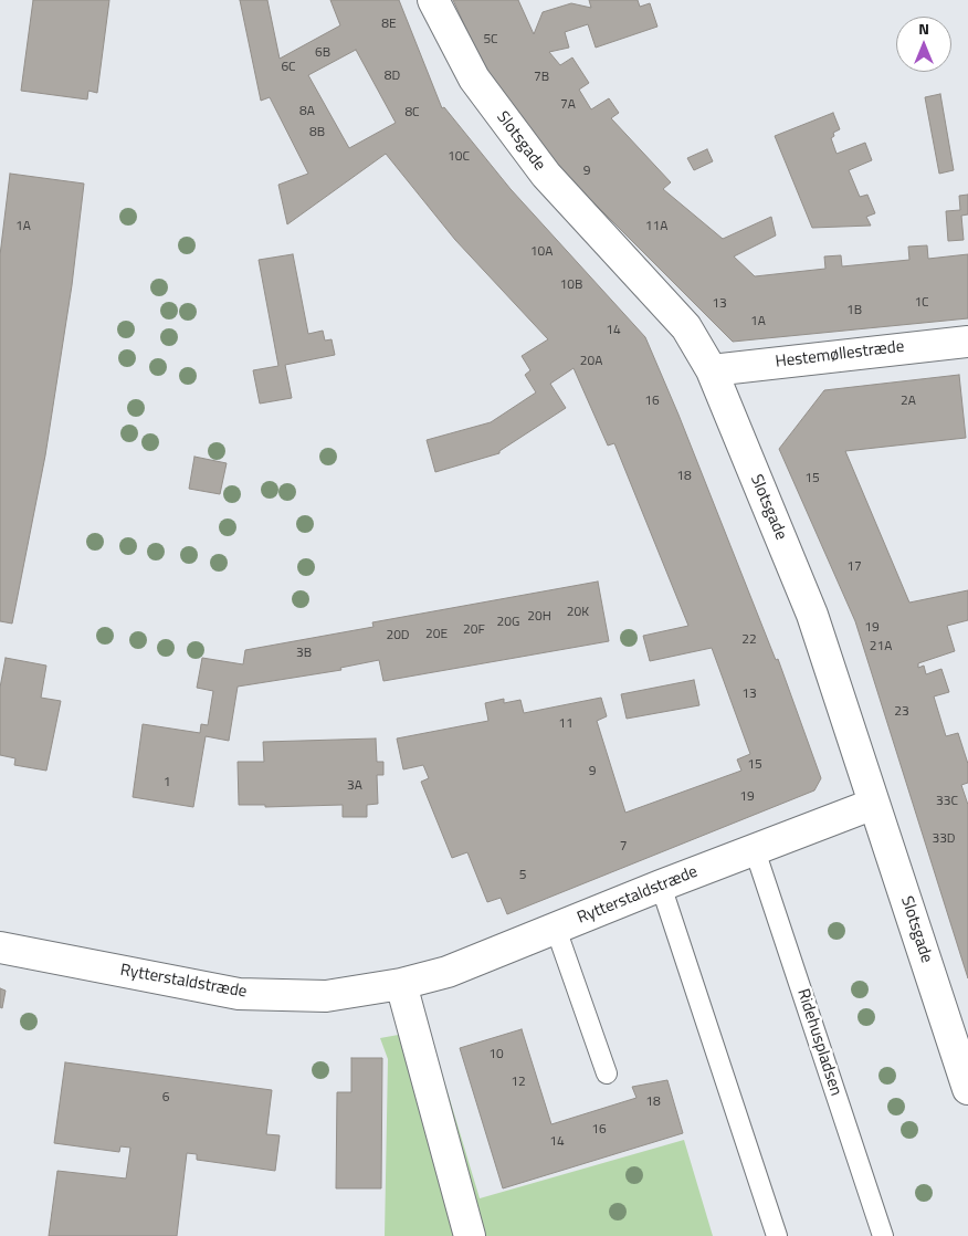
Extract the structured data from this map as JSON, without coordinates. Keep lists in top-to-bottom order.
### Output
{
  "streets": {
    "street": ["Slotsgade", "Hestemøllestræde", "Rytterstaldstræde"],
    "lane": ["Ridehuspladsen"]
  },
  "crossings": [
    ["Slotsgade", "Hestemøllestræde"],
    ["Slotsgade", "Rytterstaldstræde"],
    ["Rytterstaldstræde", "Ridehuspladsen"]
  ],
  "house_numbers": [
    "8E",
    "5C",
    "6B",
    "6C",
    "8D",
    "7B",
    "7A",
    "8A",
    "8C",
    "8B",
    "10C",
    "9",
    "1A",
    "11A",
    "10A",
    "10B",
    "1C",
    "13",
    "1B",
    "1A",
    "14",
    "20A",
    "16",
    "2A",
    "18",
    "15",
    "17",
    "20K",
    "20H",
    "20G",
    "19",
    "20F",
    "20E",
    "20D",
    "22",
    "21A",
    "3B",
    "13",
    "23",
    "11",
    "15",
    "9",
    "1",
    "3A",
    "19",
    "33C",
    "33D",
    "7",
    "5",
    "10",
    "12",
    "6",
    "18",
    "16",
    "14"
  ],
  "north": "top"
}
